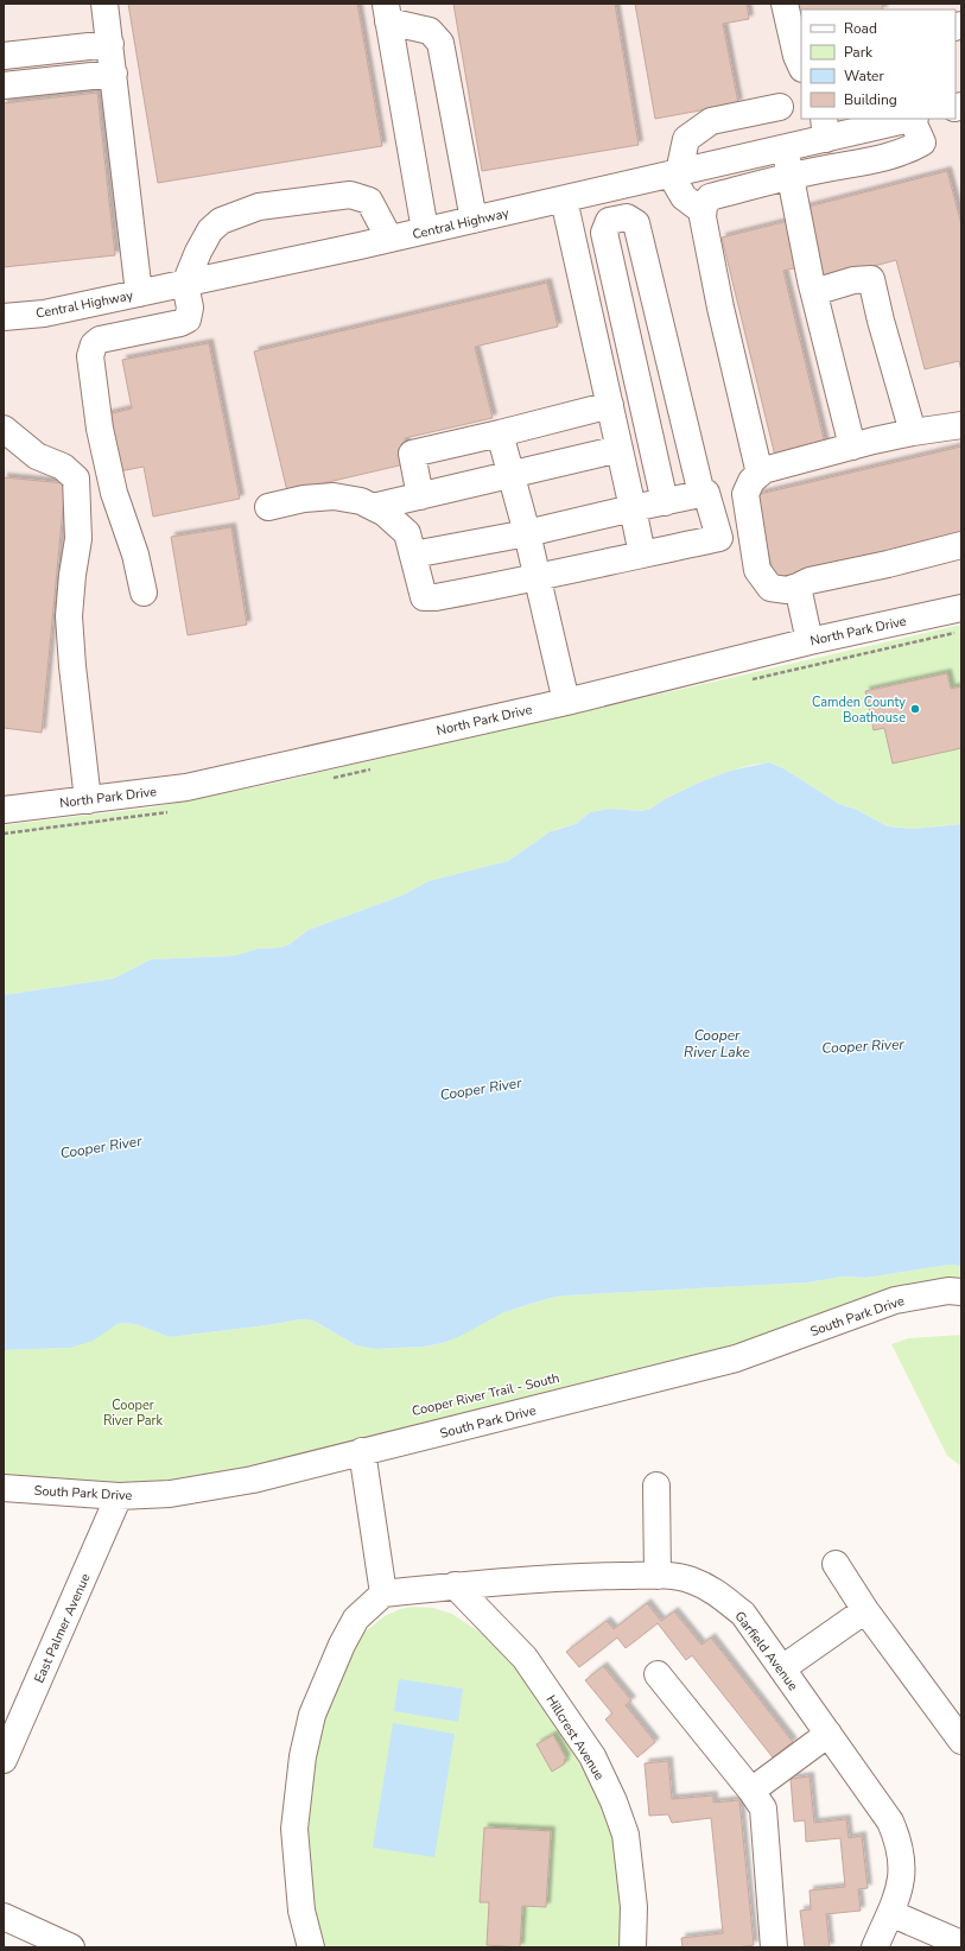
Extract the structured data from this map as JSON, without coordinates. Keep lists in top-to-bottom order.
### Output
{
  "streets": {
    "street": [
      "Central Highway",
      "North Park Drive",
      "South Park Drive",
      "East Palmer Avenue",
      "Garfield Avenue",
      "Hillcrest Avenue"
    ]
  },
  "crossings": [
    ["South Park Drive", "East Palmer Avenue"],
    ["Garfield Avenue", "Hillcrest Avenue"]
  ],
  "water": ["Cooper River Lake", "Cooper River"],
  "parks": ["Cooper River Park"],
  "places": ["Camden County Boathouse"],
  "legend": [
    "Road",
    "Park",
    "Water",
    "Building"
  ]
}
